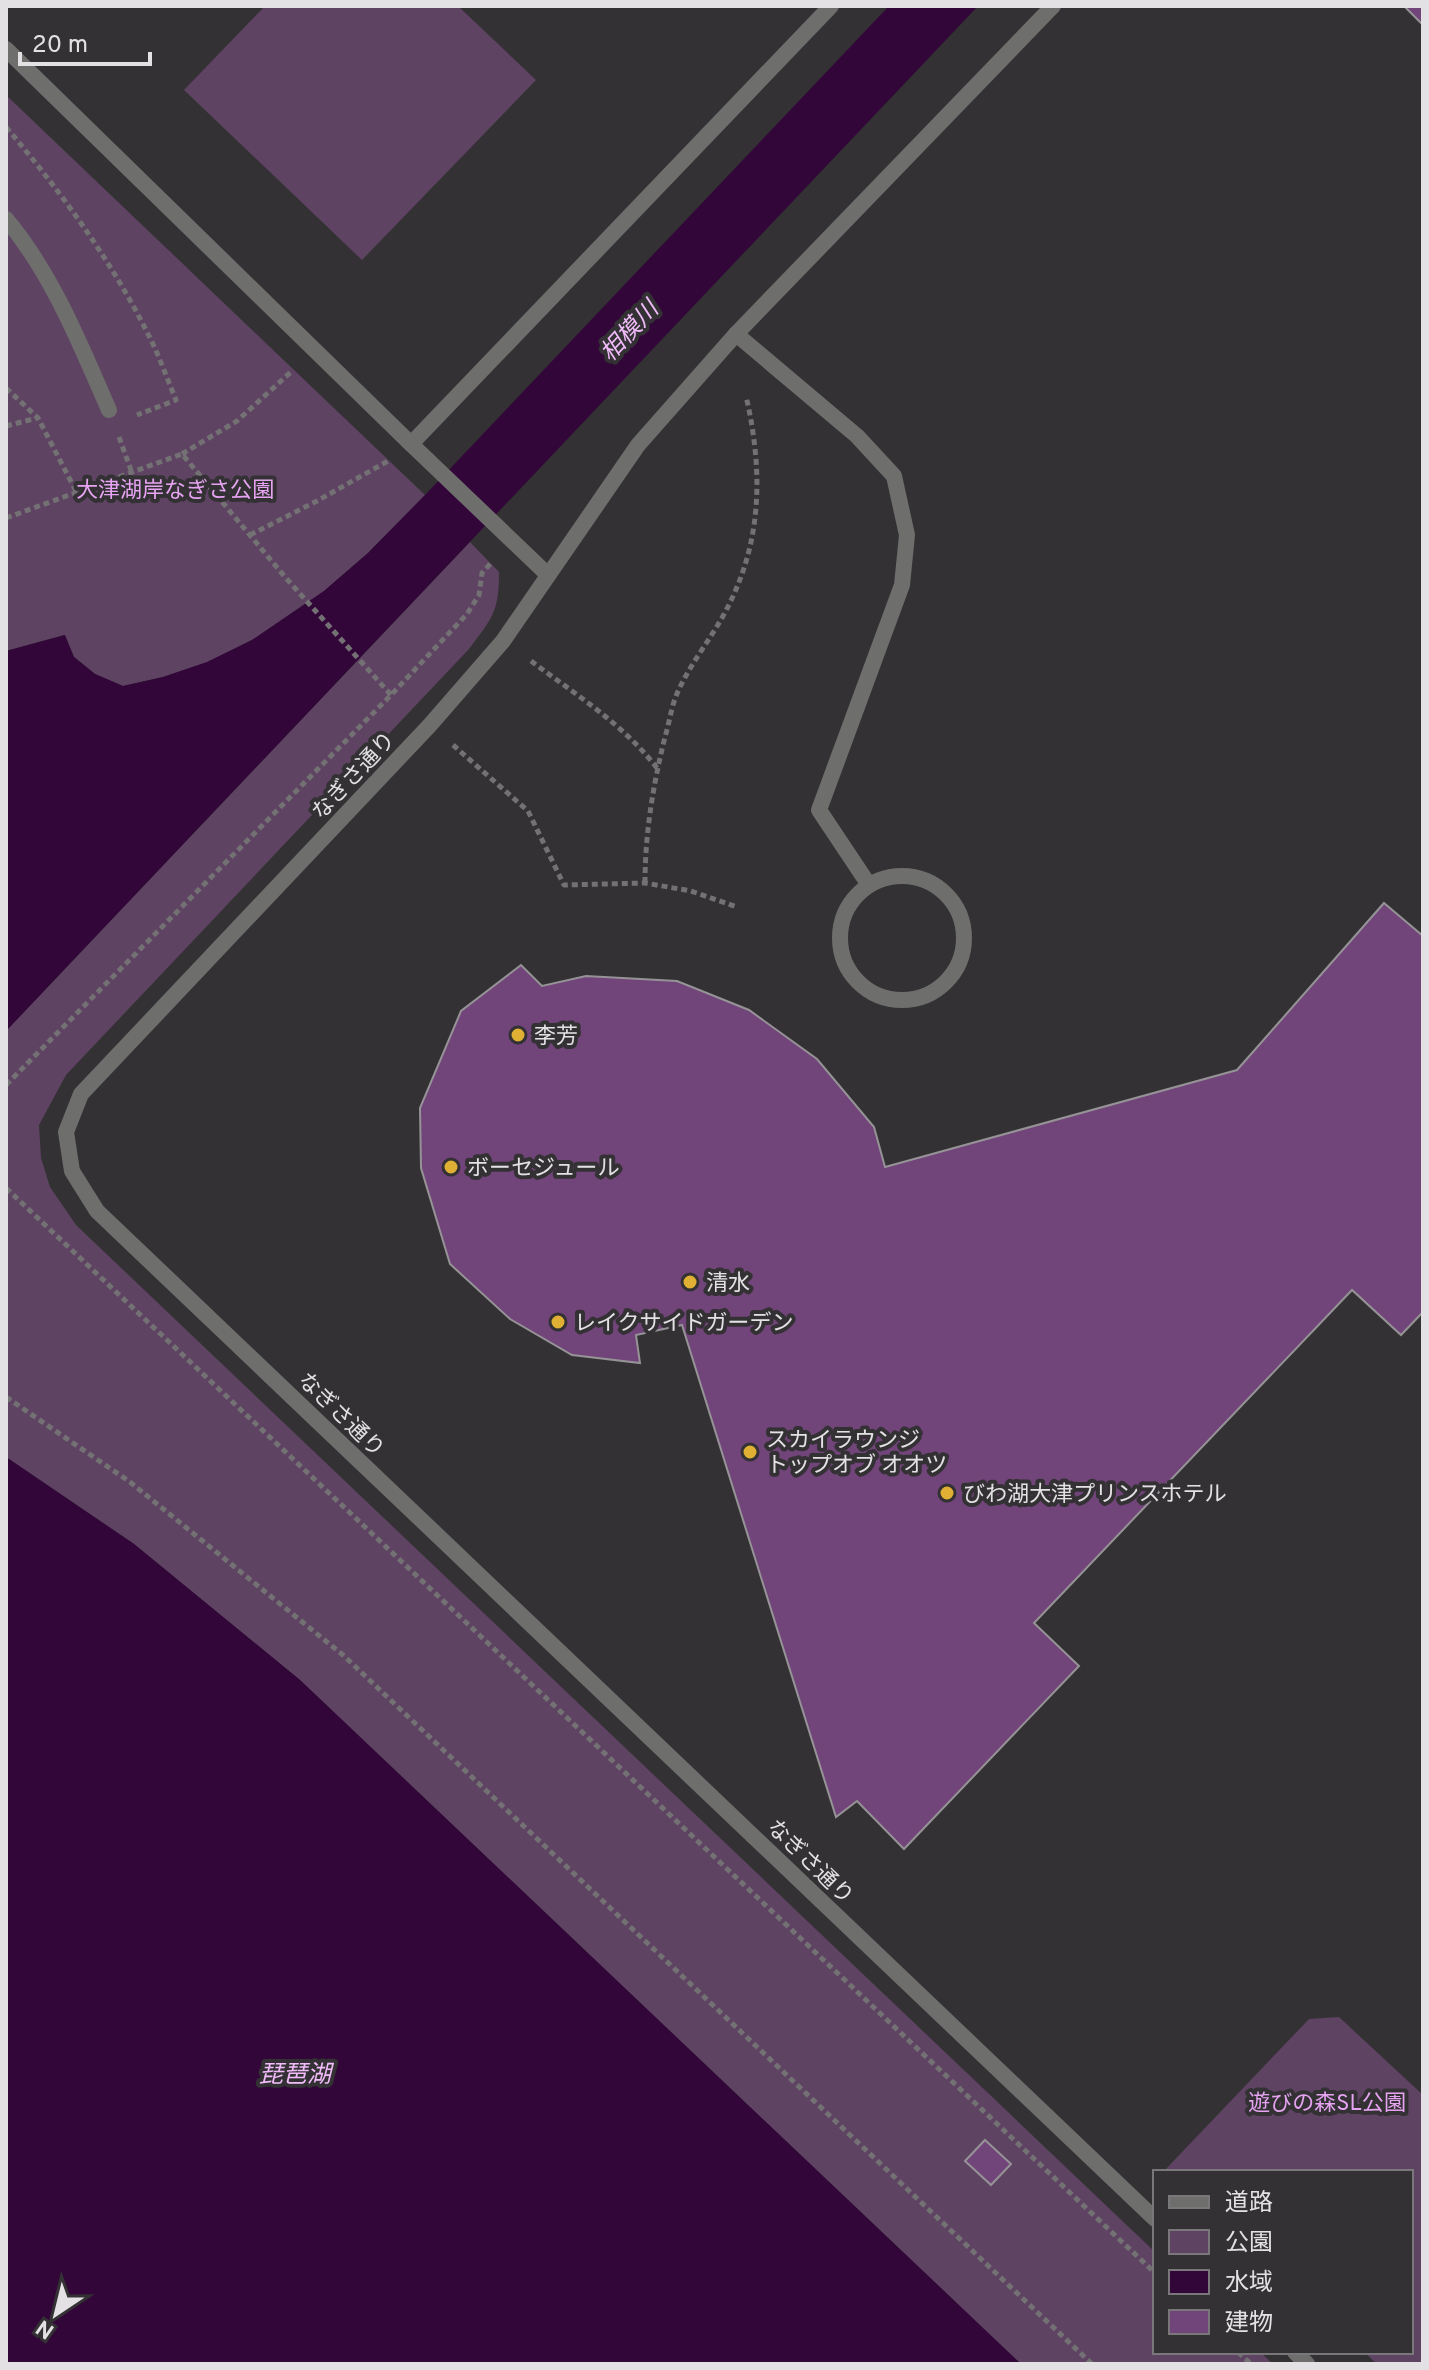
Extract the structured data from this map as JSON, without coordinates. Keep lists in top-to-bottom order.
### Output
{
  "streets": {
    "street": ["なぎさ通り"]
  },
  "water": ["相模川", "琵琶湖"],
  "parks": ["大津湖岸なぎさ公園", "遊びの森SL公園"],
  "places": [
    "李芳",
    "ボーセジュール",
    "清水",
    "レイクサイドガーデン",
    "スカイラウンジ トップオブ オオツ",
    "びわ湖大津プリンスホテル"
  ],
  "legend": [
    "道路",
    "公園",
    "水域",
    "建物"
  ],
  "scale_bar": "20 m",
  "north": "bottom left"
}
